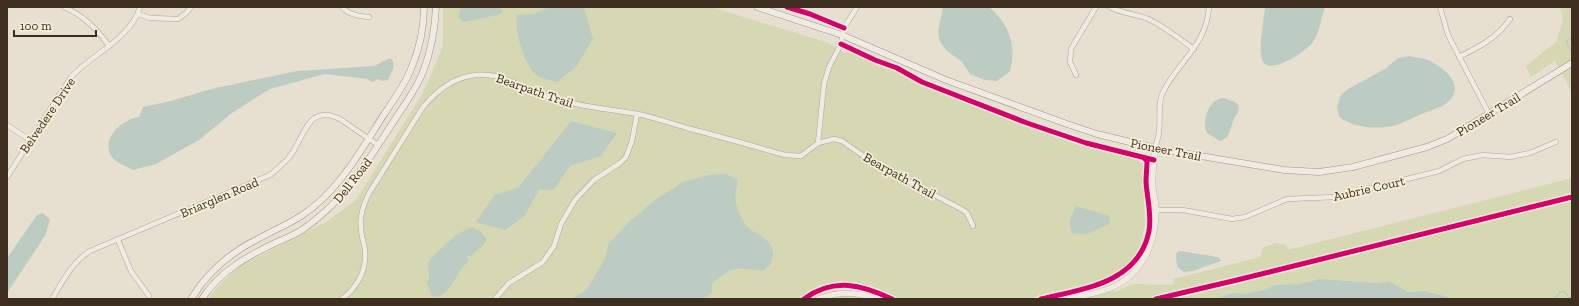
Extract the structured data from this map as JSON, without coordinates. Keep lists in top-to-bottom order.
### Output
{
  "streets": {
    "main road": ["Pioneer Trail", "Dell Road"],
    "street": [
      "Bearpath Trail",
      "Belvedere Drive",
      "Aubrie Court",
      "Briarglen Road"
    ]
  },
  "crossings": [
    ["Dell Road", "Briarglen Road"]
  ],
  "scale_bar": "100 m"
}
